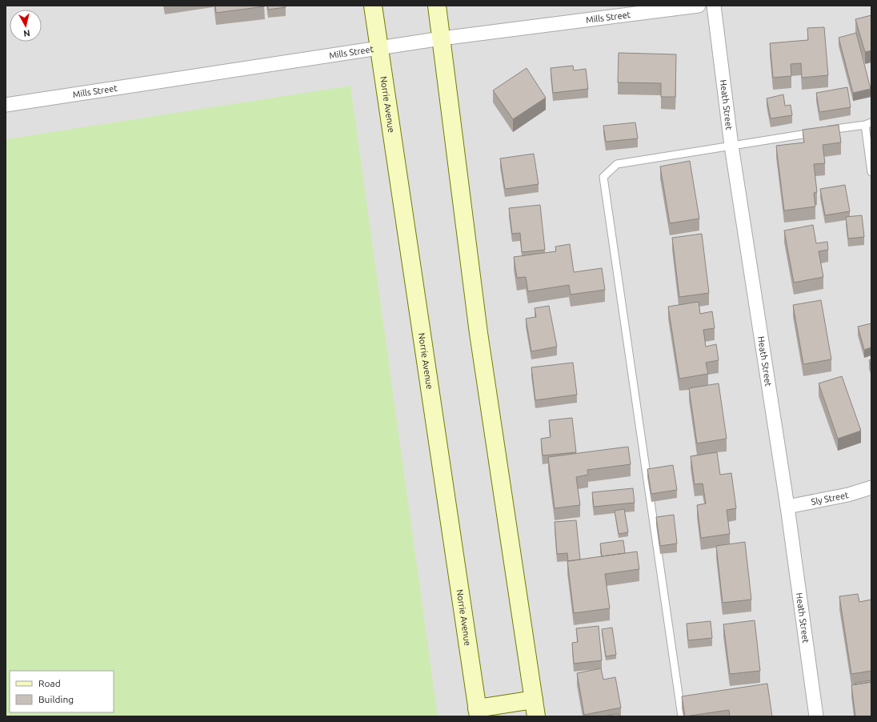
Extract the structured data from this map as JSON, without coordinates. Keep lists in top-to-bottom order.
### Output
{
  "streets": {
    "main road": ["Norrie Avenue"],
    "street": ["Mills Street", "Heath Street", "Sly Street"]
  },
  "crossings": [
    ["Mills Street", "Norrie Avenue"],
    ["Heath Street", "Sly Street"]
  ],
  "legend": ["Road", "Building"],
  "north": "bottom"
}
